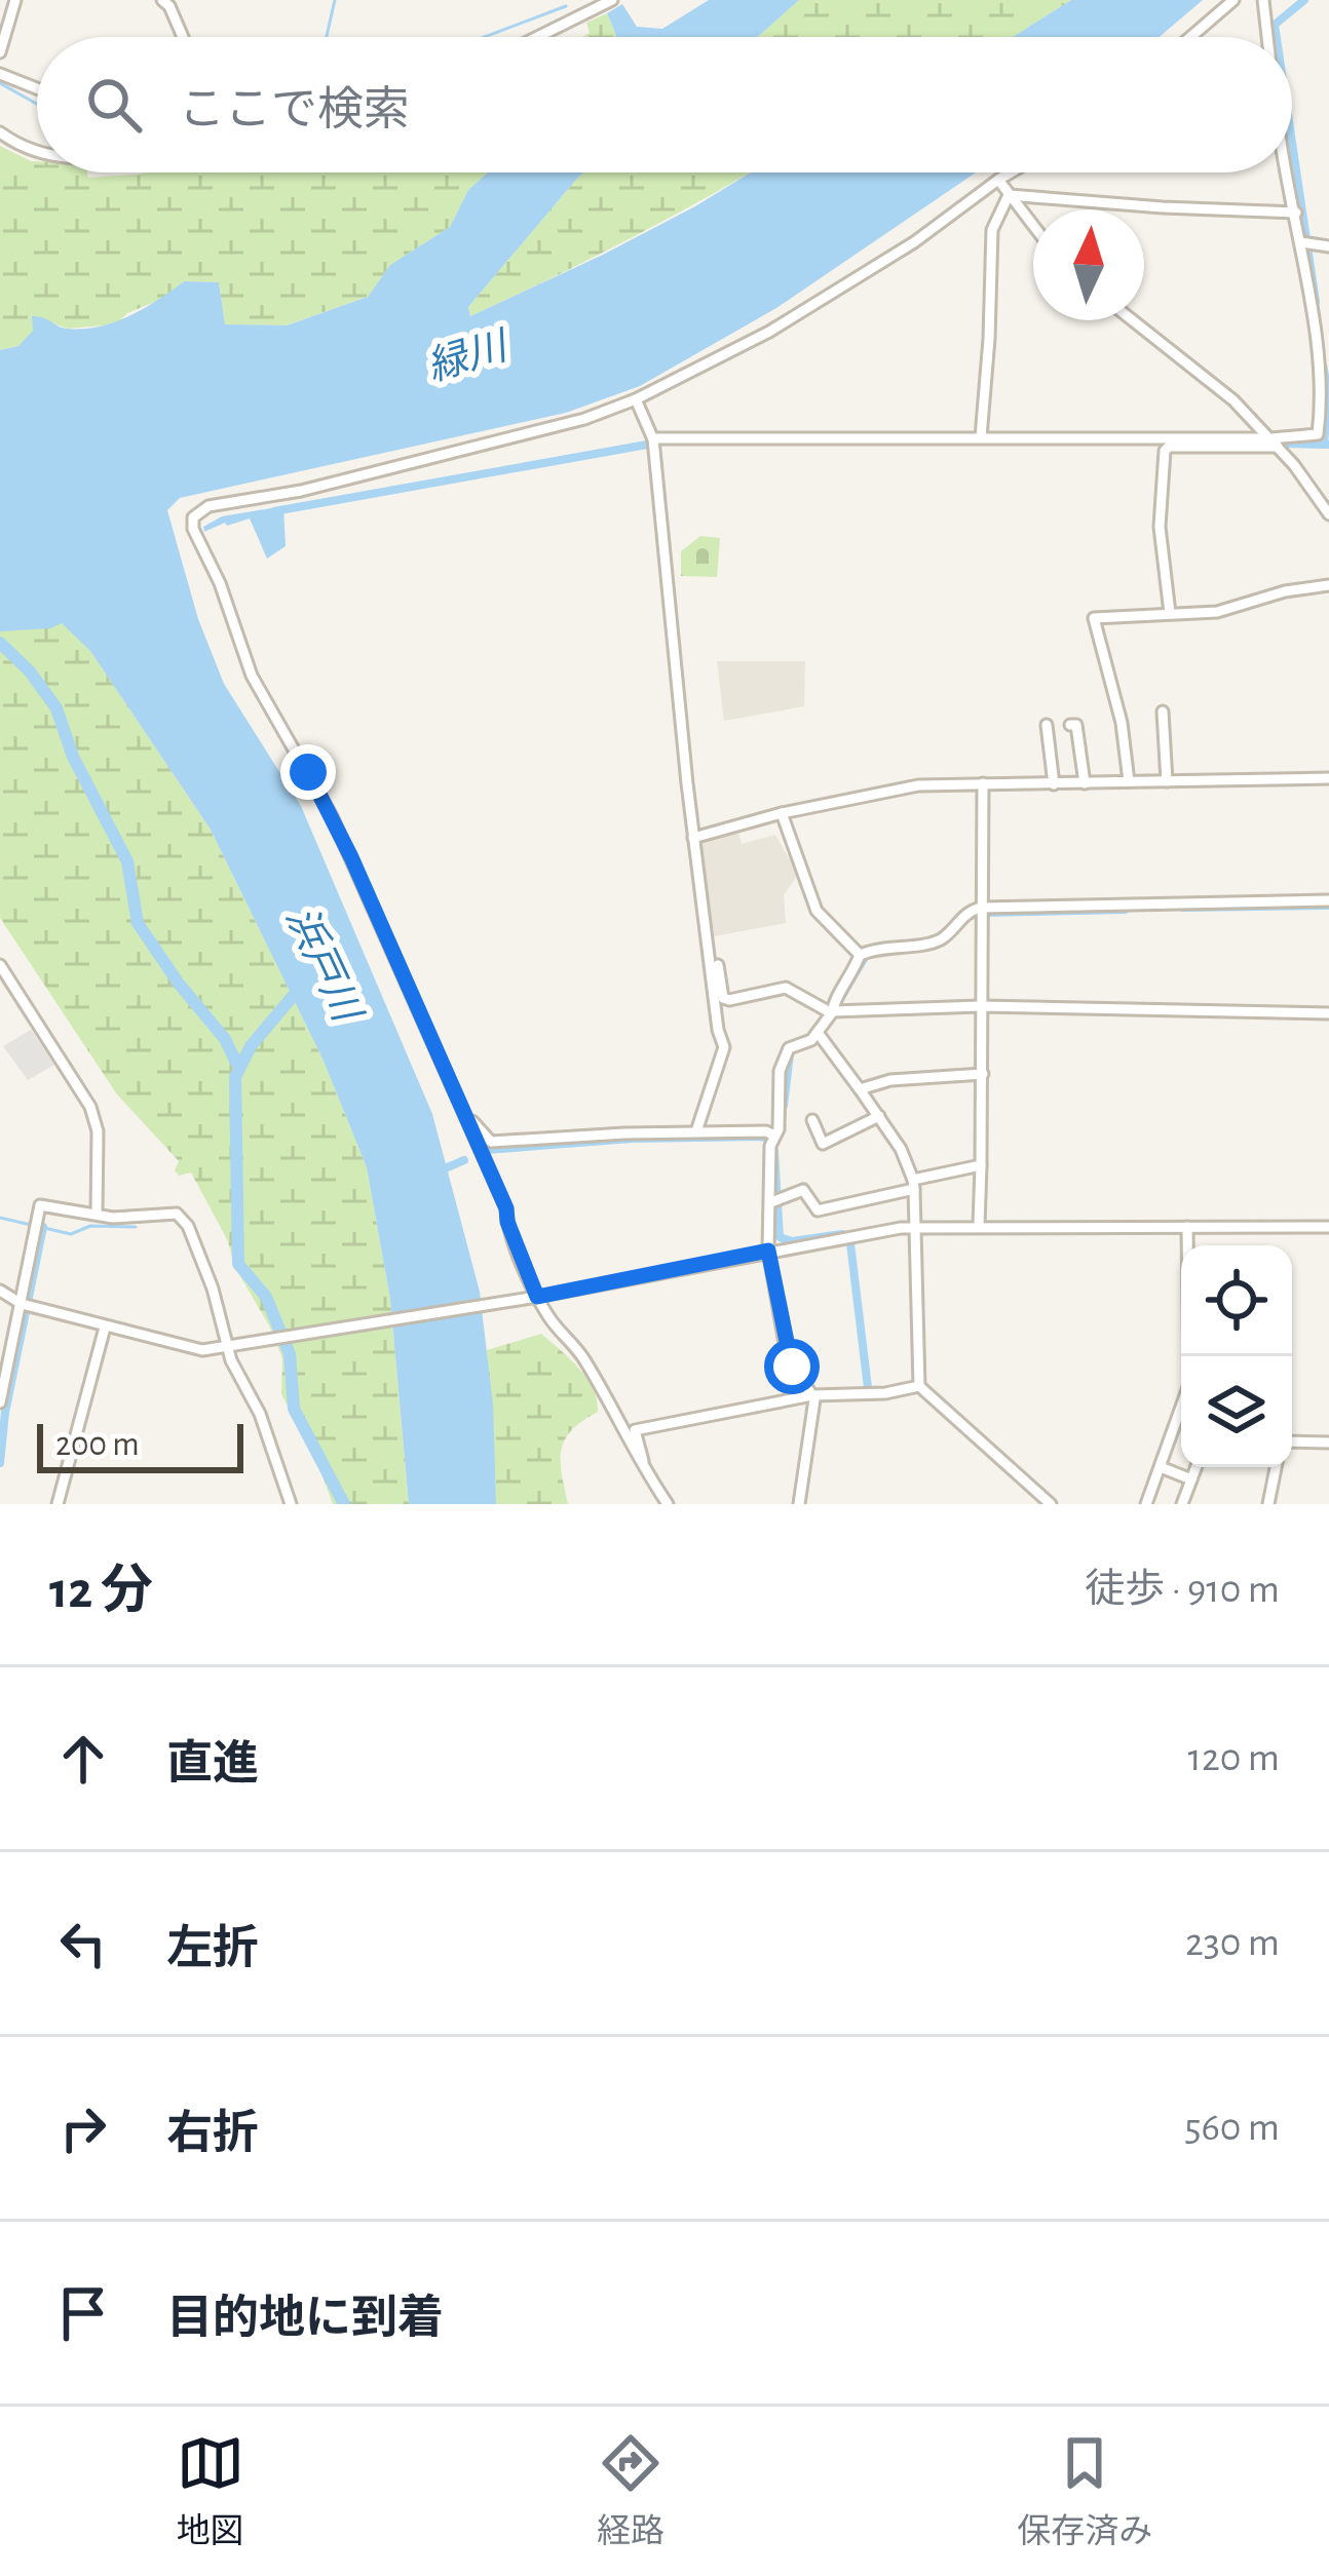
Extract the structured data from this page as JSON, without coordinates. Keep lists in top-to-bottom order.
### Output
{
  "water": ["緑川", "浜戸川"],
  "scale_bar": "200 m",
  "north": "top",
  "page": {
    "search": "ここで検索",
    "scale": "200 m",
    "heading": ["12 分", "徒歩 · 910 m"],
    "list": [
      ["直進", "120 m"],
      ["左折", "230 m"],
      ["右折", "560 m"],
      "目的地に到着"
    ],
    "nav": ["地図", "経路", "保存済み"]
  }
}
